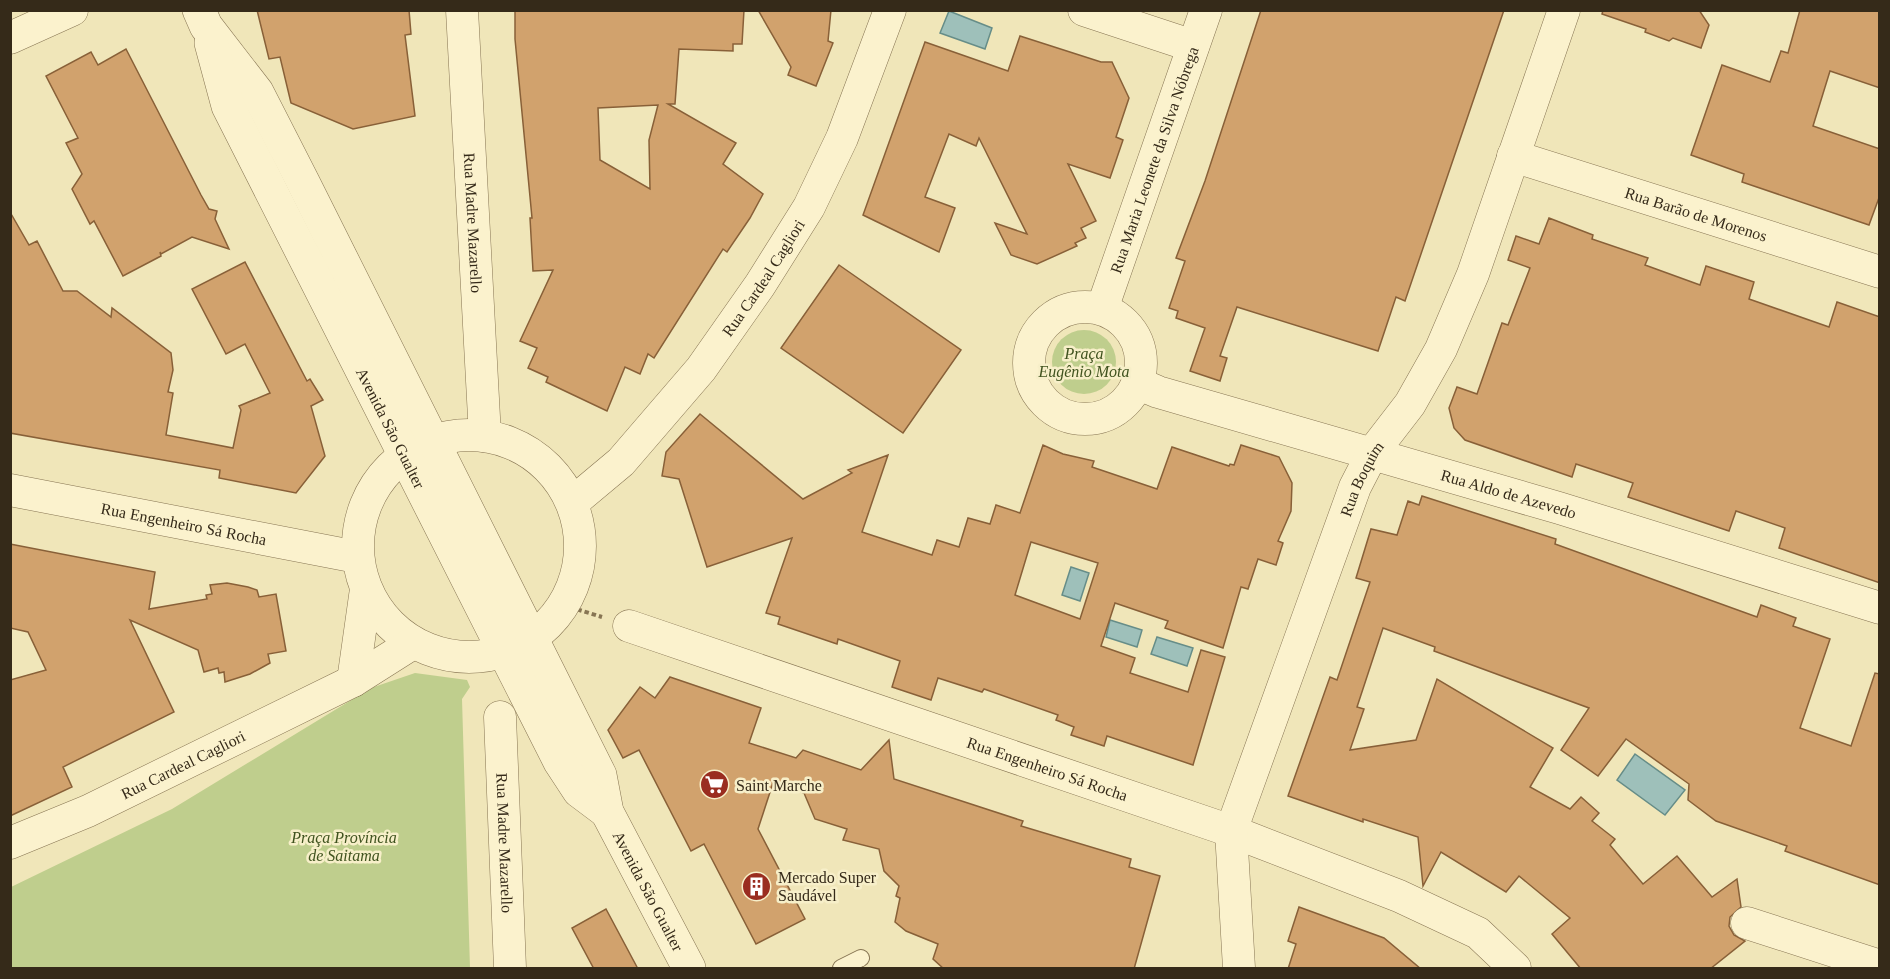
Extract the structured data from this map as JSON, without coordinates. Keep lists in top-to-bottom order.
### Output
{
  "streets": {
    "street": [
      "Rua Maria Leonete da Silva Nóbrega",
      "Rua Barão de Morenos",
      "Rua Madre Mazarello",
      "Rua Cardeal Cagliori",
      "Avenida São Gualter",
      "Rua Boquim",
      "Rua Aldo de Azevedo",
      "Rua Engenheiro Sá Rocha"
    ]
  },
  "crossings": [
    ["Rua Maria Leonete da Silva Nóbrega", "Rua Aldo de Azevedo"],
    ["Rua Barão de Morenos", "Rua Boquim"],
    ["Rua Boquim", "Rua Aldo de Azevedo"],
    ["Rua Boquim", "Rua Engenheiro Sá Rocha"]
  ],
  "parks": ["Praça Eugênio Mota", "Praça Província de Saitama"],
  "places": {
    "supermarket": ["Saint Marche"],
    "building": ["Mercado Super Saudável"]
  }
}
